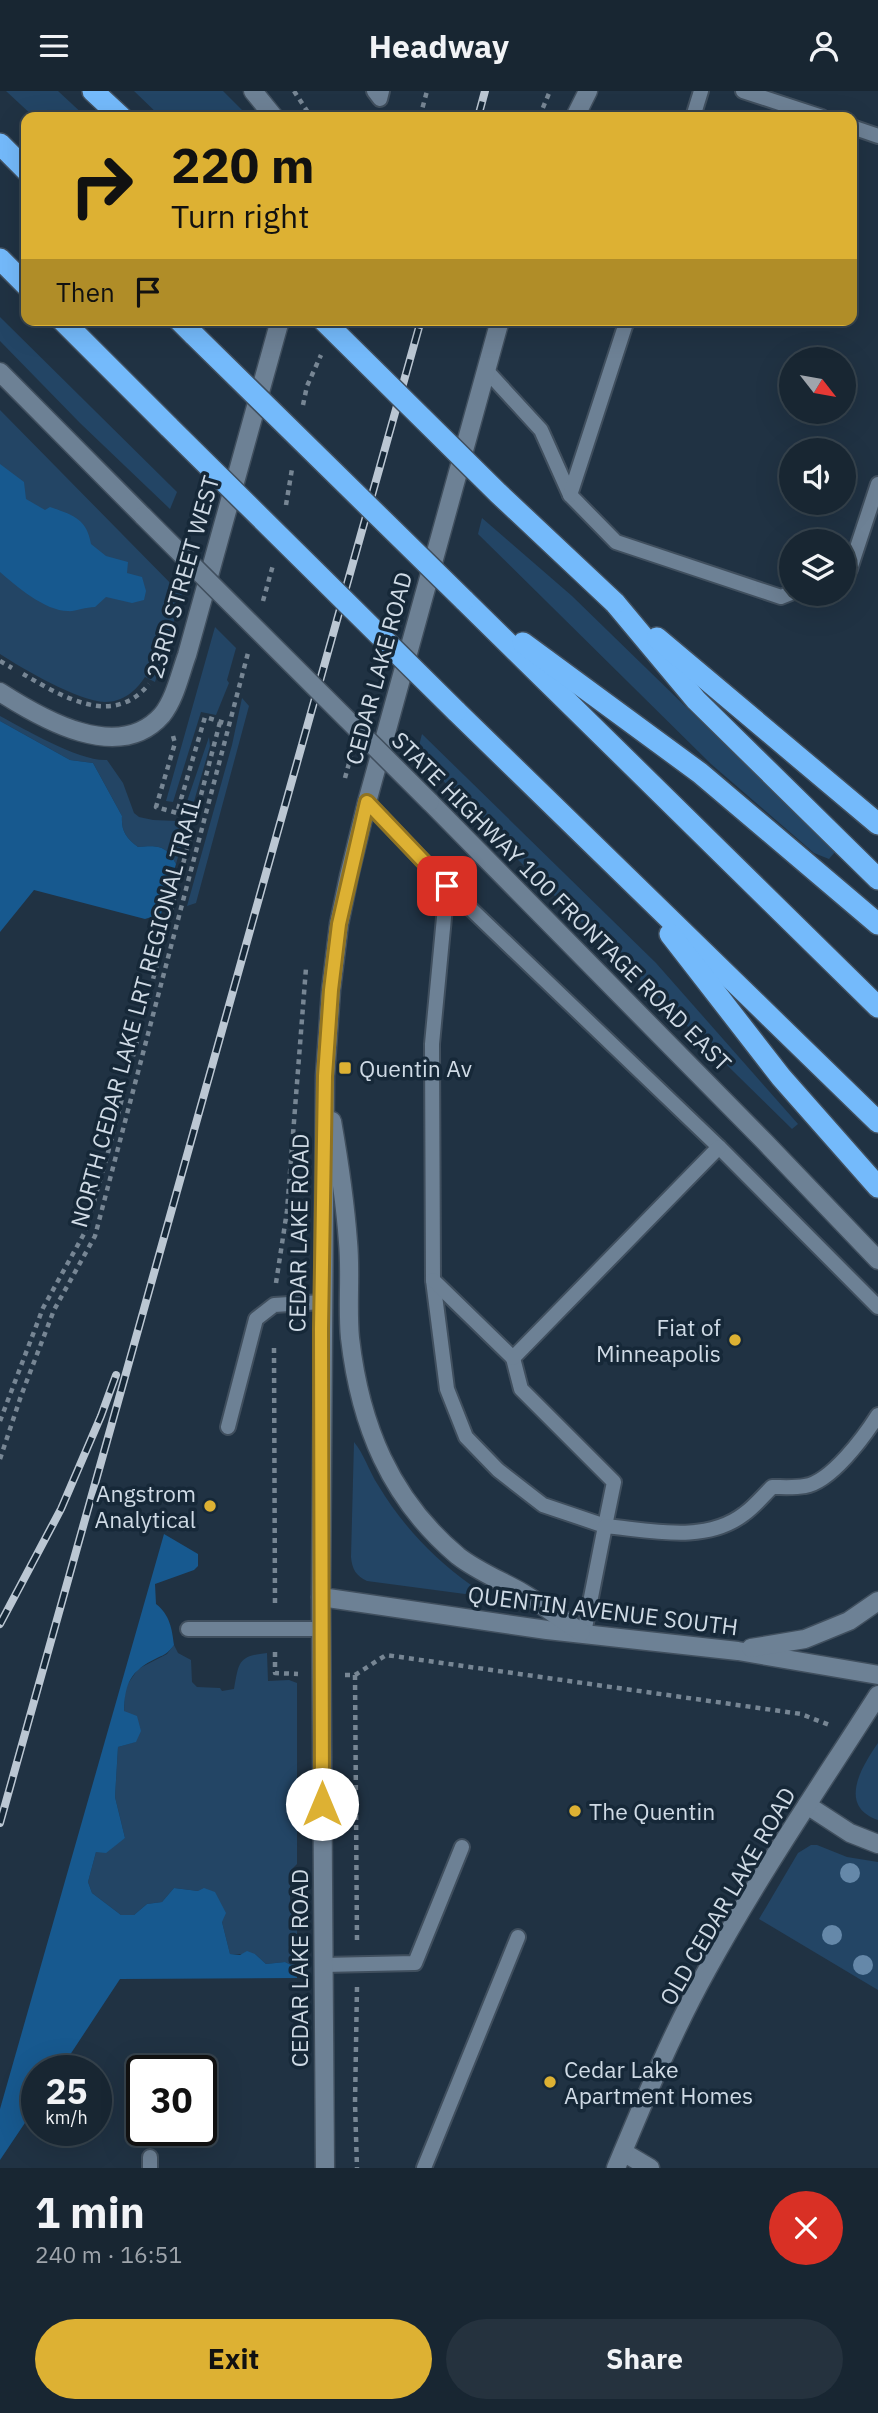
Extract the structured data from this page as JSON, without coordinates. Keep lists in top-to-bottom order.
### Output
{
  "streets": {
    "street": [
      "23RD STREET WEST",
      "CEDAR LAKE ROAD",
      "STATE HIGHWAY 100 FRONTAGE ROAD EAST",
      "QUENTIN AVENUE SOUTH",
      "OLD CEDAR LAKE ROAD"
    ],
    "path": ["NORTH CEDAR LAKE LRT REGIONAL TRAIL"]
  },
  "crossings": [
    ["CEDAR LAKE ROAD", "QUENTIN AVENUE SOUTH"]
  ],
  "places": {
    "transit": ["Quentin Av"],
    "other": [
      "Fiat of Minneapolis",
      "Angstrom Analytical",
      "The Quentin",
      "Cedar Lake Apartment Homes"
    ]
  },
  "north": "bottom right",
  "page": {
    "header": "Headway",
    "turn": ["220 m", "Turn right"],
    "then": "Then",
    "speed": "25 km/h",
    "limit": "30",
    "heading": ["1 min", "240 m · 16:51"],
    "buttons": ["Exit", "Share"]
  }
}
